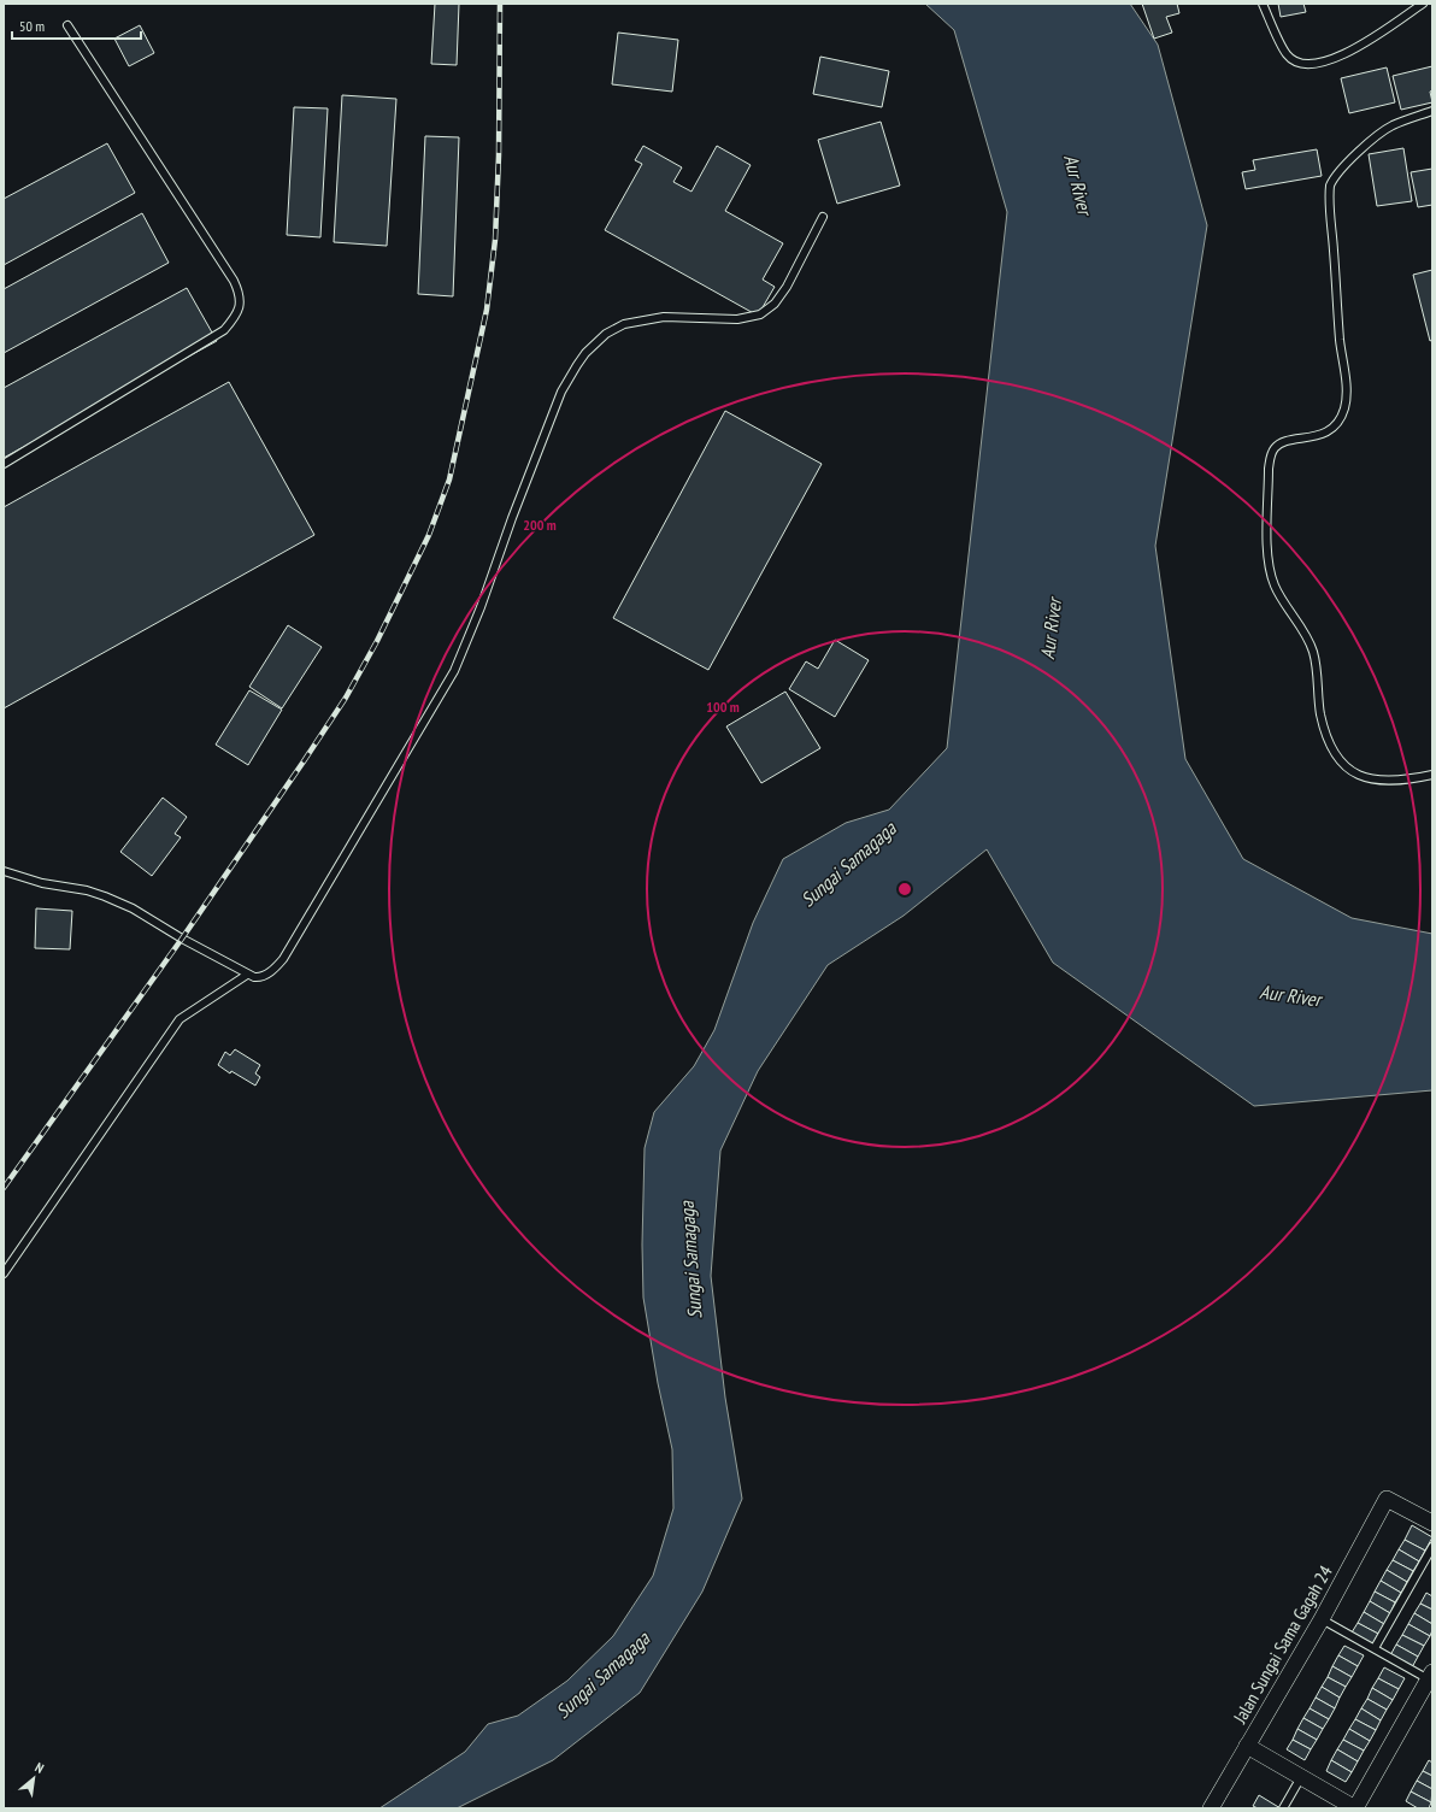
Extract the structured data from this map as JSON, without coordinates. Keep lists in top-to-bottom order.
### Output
{
  "streets": {
    "street": ["Jalan Sungai Sama Gagah 24"]
  },
  "water": ["Aur River", "Sungai Samagaga"],
  "scale_bar": "50 m",
  "north": "top right",
  "rings": ["200 m", "100 m"]
}
